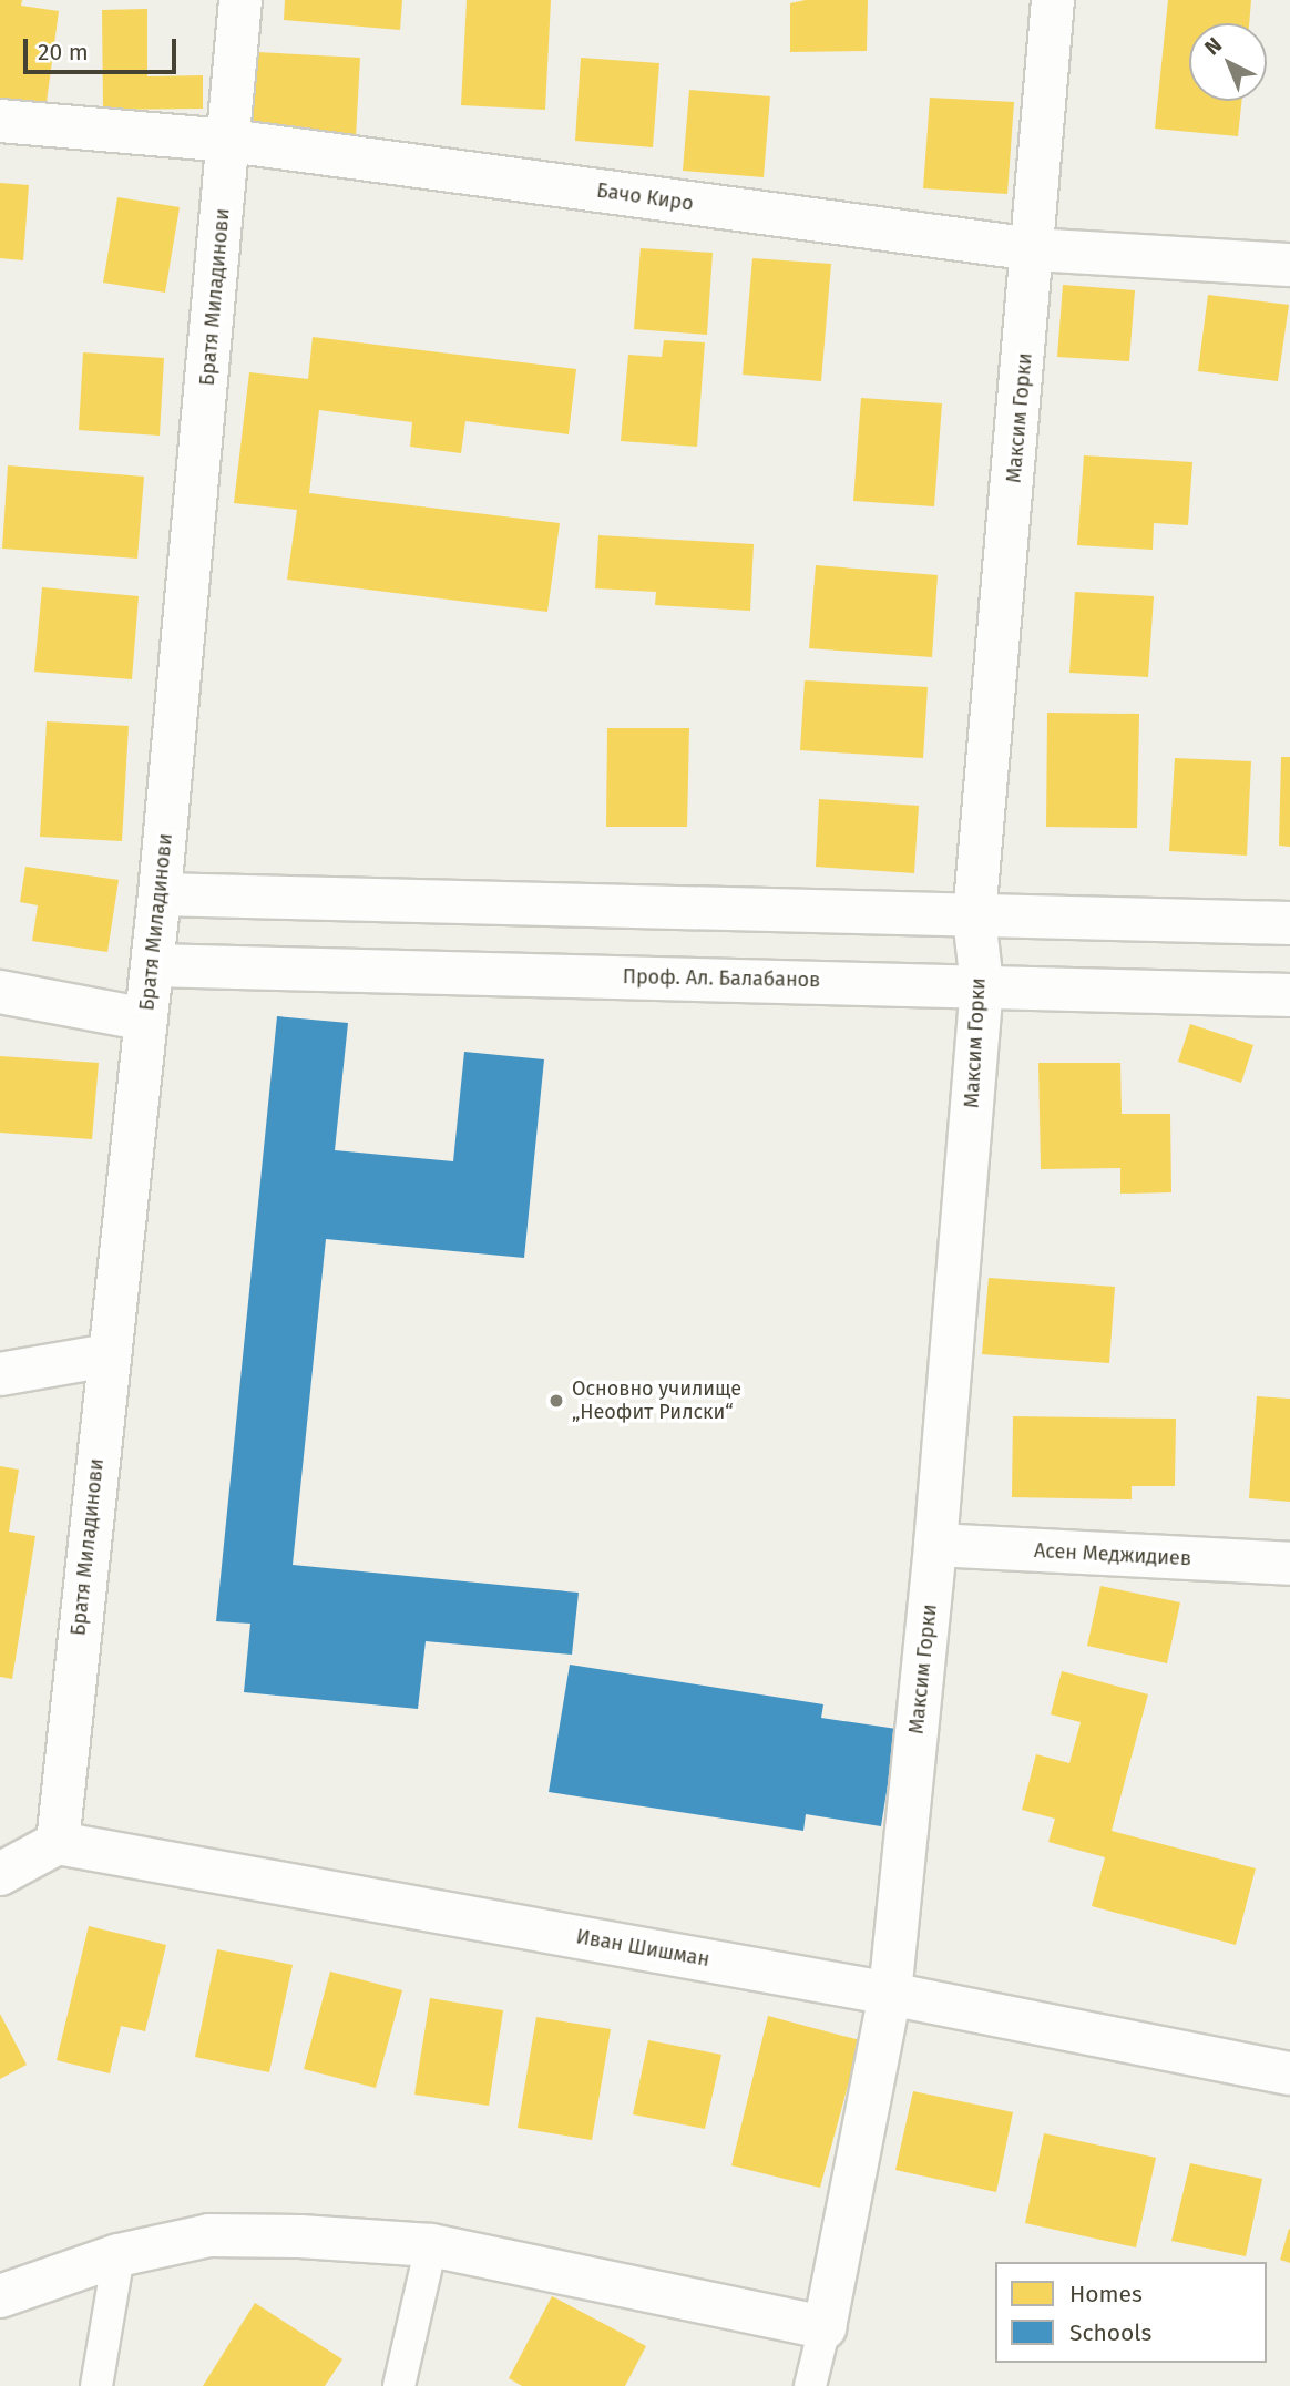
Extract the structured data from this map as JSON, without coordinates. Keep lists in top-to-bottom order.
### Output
{
  "streets": {
    "street": [
      "Бачо Киро",
      "Братя Миладинови",
      "Максим Горки",
      "Проф. Ал. Балабанов",
      "Асен Меджидиев",
      "Иван Шишман"
    ]
  },
  "crossings": [
    ["Бачо Киро", "Братя Миладинови"],
    ["Бачо Киро", "Максим Горки"],
    ["Братя Миладинови", "Проф. Ал. Балабанов"],
    ["Братя Миладинови", "Иван Шишман"],
    ["Максим Горки", "Проф. Ал. Балабанов"],
    ["Максим Горки", "Асен Меджидиев"],
    ["Максим Горки", "Иван Шишман"]
  ],
  "places": ["Основно училище „Неофит Рилски“"],
  "legend": ["Homes", "Schools"],
  "scale_bar": "20 m",
  "north": "top left"
}
